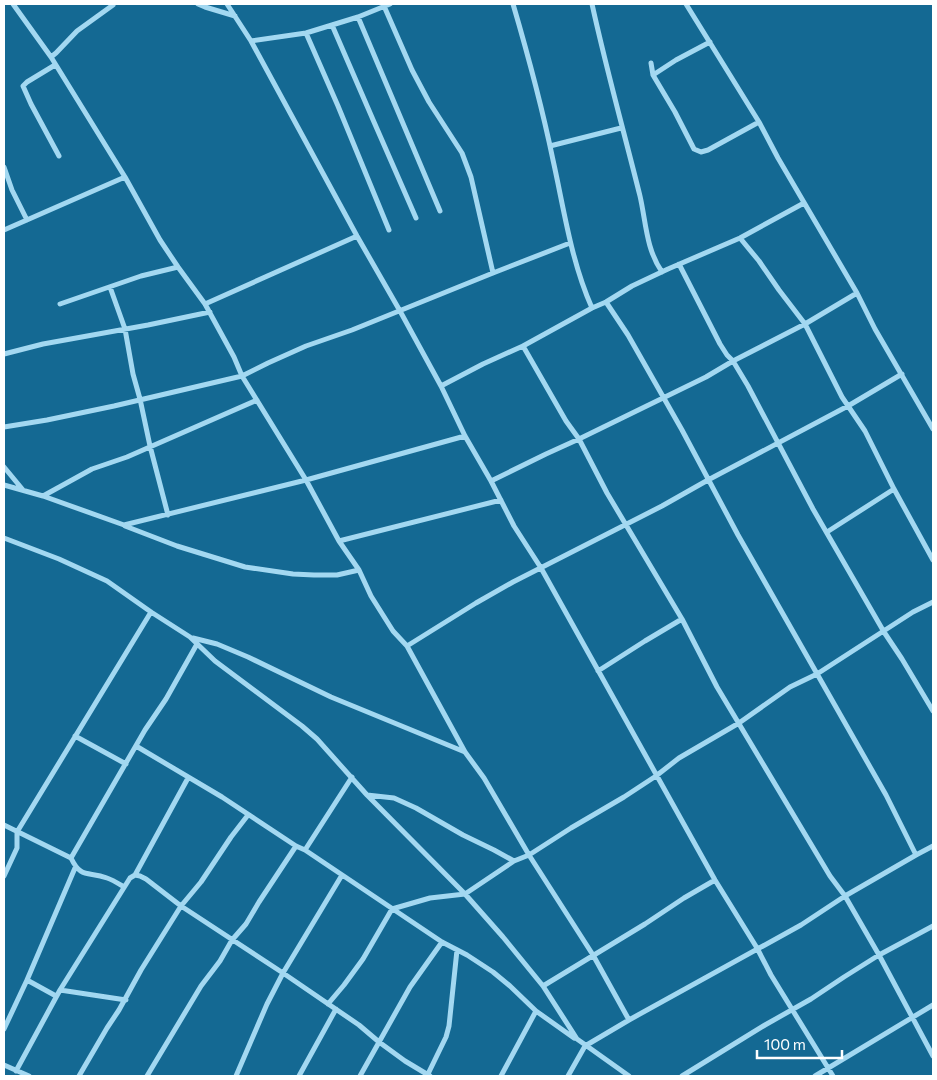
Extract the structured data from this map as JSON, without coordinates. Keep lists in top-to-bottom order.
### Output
{
  "scale_bar": "100 m"
}
